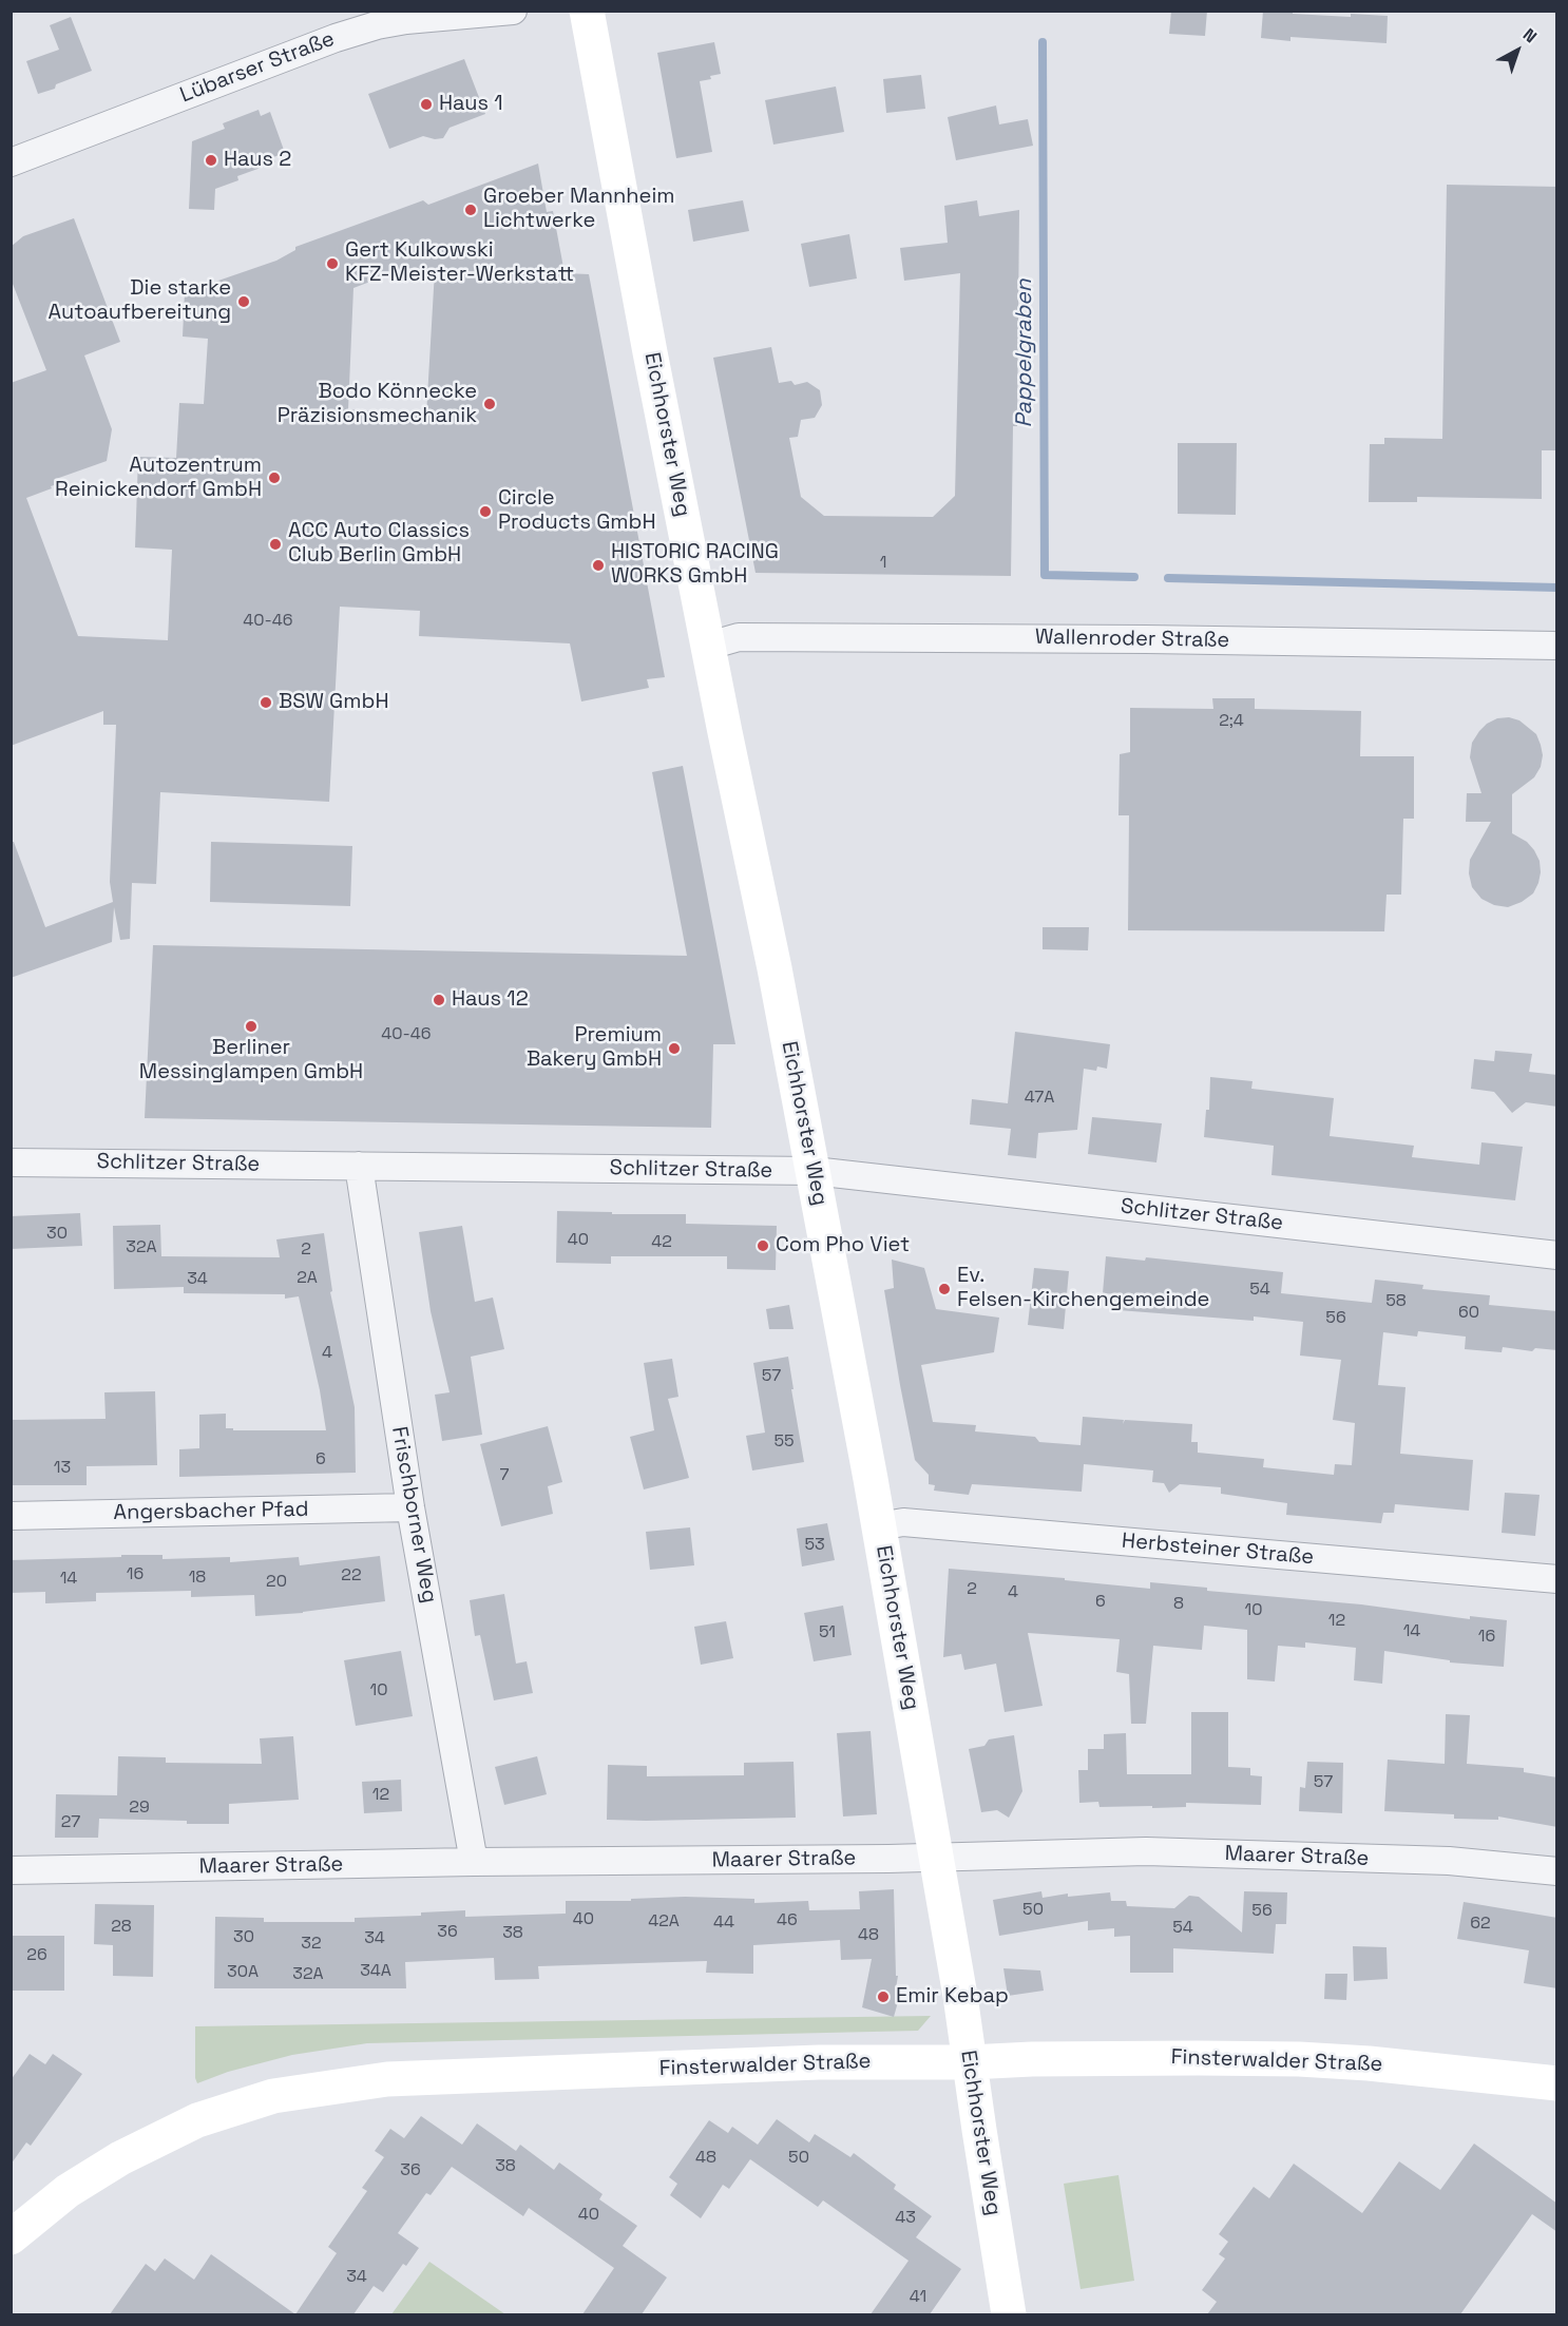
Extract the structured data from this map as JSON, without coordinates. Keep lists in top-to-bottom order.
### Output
{
  "streets": {
    "main road": ["Eichhorster Weg", "Finsterwalder Straße"],
    "street": [
      "Lübarser Straße",
      "Wallenroder Straße",
      "Schlitzer Straße",
      "Angersbacher Pfad",
      "Frischborner Weg",
      "Herbsteiner Straße",
      "Maarer Straße"
    ]
  },
  "crossings": [
    ["Eichhorster Weg", "Wallenroder Straße"],
    ["Eichhorster Weg", "Schlitzer Straße"],
    ["Eichhorster Weg", "Herbsteiner Straße"],
    ["Eichhorster Weg", "Maarer Straße"],
    ["Eichhorster Weg", "Finsterwalder Straße"],
    ["Schlitzer Straße", "Frischborner Weg"],
    ["Angersbacher Pfad", "Frischborner Weg"],
    ["Frischborner Weg", "Maarer Straße"]
  ],
  "water": ["Pappelgraben"],
  "places": [
    "Haus 1",
    "Haus 2",
    "Groeber Mannheim Lichtwerke",
    "Gert Kulkowski KFZ-Meister-Werkstatt",
    "Die starke Autoaufbereitung",
    "Bodo Könnecke Präzisionsmechanik",
    "Autozentrum Reinickendorf GmbH",
    "Circle Products GmbH",
    "ACC Auto Classics Club Berlin GmbH",
    "HISTORIC RACING WORKS GmbH",
    "BSW GmbH",
    "Haus 12",
    "Berliner Messinglampen GmbH",
    "Premium Bakery GmbH",
    "Com Pho Viet",
    "Ev. Felsen-Kirchengemeinde",
    "Emir Kebap"
  ],
  "house_numbers": [
    "1",
    "40-46",
    "2;4",
    "40-46",
    "47A",
    "30",
    "40",
    "42",
    "32A",
    "2",
    "2A",
    "34",
    "54",
    "58",
    "60",
    "56",
    "4",
    "57",
    "55",
    "6",
    "13",
    "7",
    "53",
    "16",
    "22",
    "18",
    "14",
    "20",
    "2",
    "4",
    "6",
    "8",
    "10",
    "12",
    "14",
    "51",
    "16",
    "10",
    "57",
    "12",
    "29",
    "27",
    "50",
    "56",
    "40",
    "46",
    "42A",
    "44",
    "62",
    "28",
    "54",
    "36",
    "38",
    "48",
    "30",
    "34",
    "32",
    "26",
    "34A",
    "30A",
    "32A",
    "48",
    "50",
    "38",
    "36",
    "40",
    "43",
    "34",
    "41"
  ],
  "north": "top right"
}
